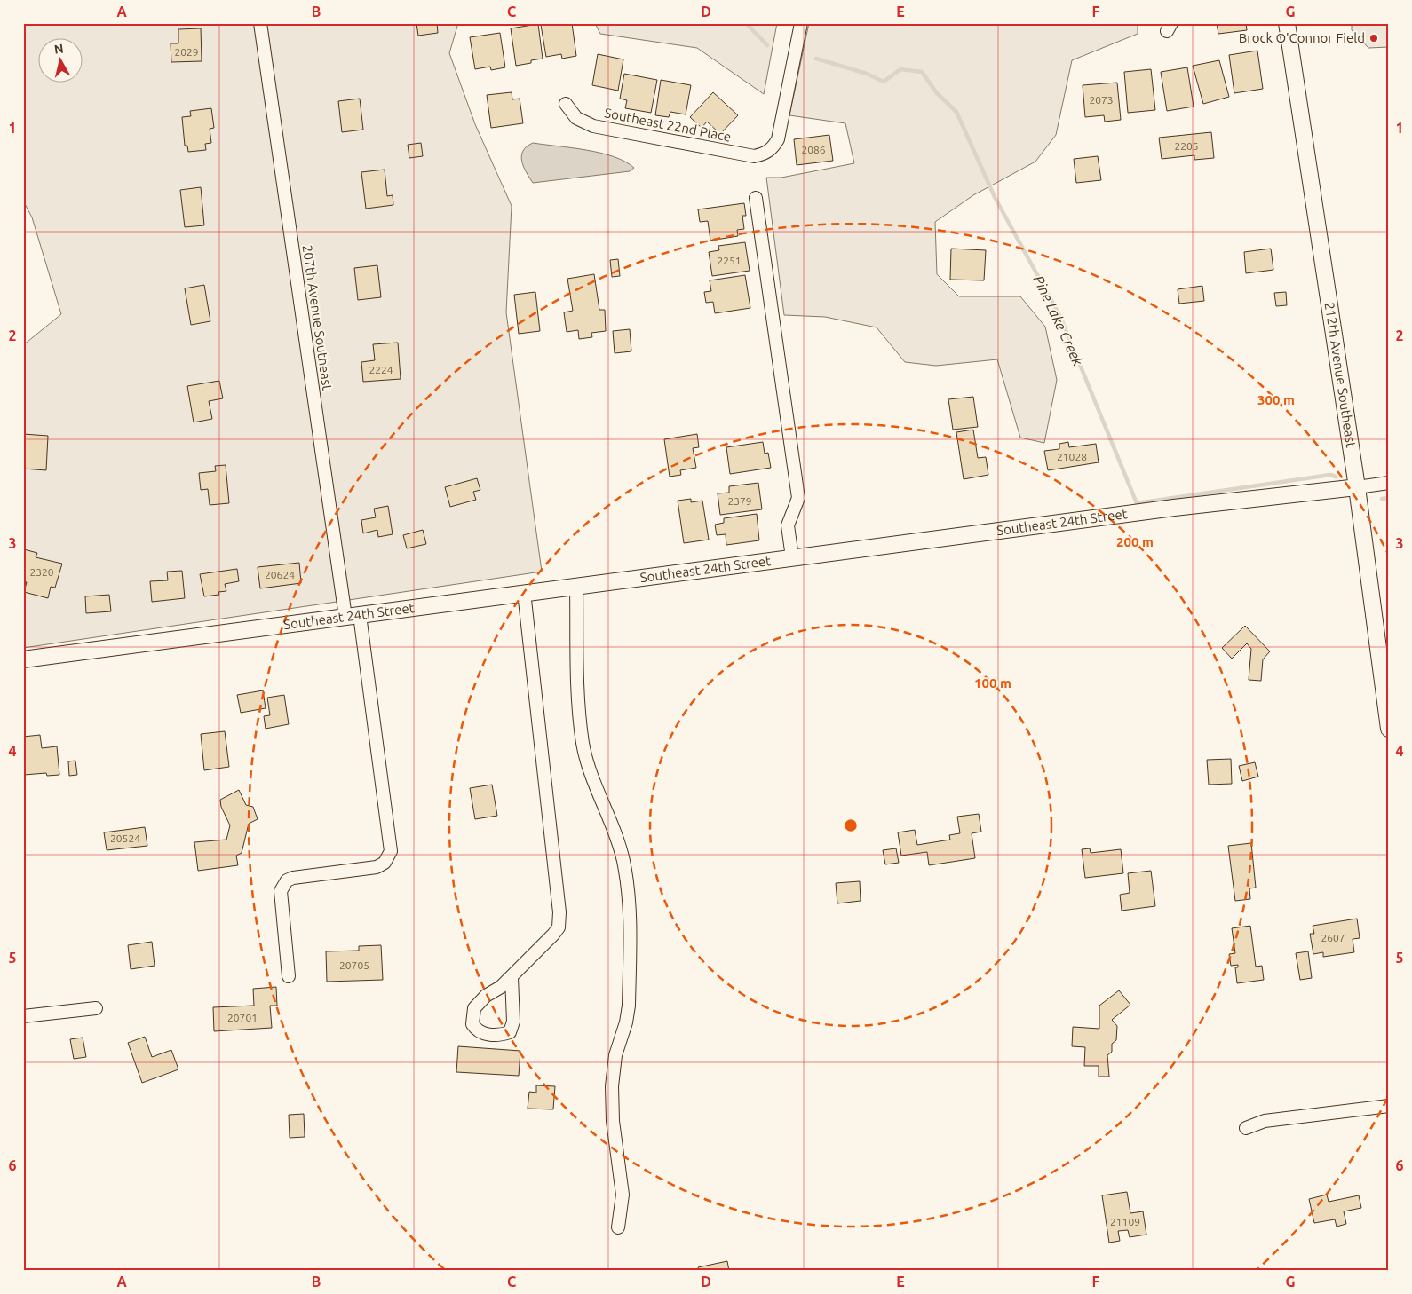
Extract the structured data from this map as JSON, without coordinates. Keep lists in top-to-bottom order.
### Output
{
  "streets": {
    "street": [
      "Southeast 22nd Place",
      "207th Avenue Southeast",
      "212th Avenue Southeast",
      "Southeast 24th Street"
    ]
  },
  "crossings": [
    ["207th Avenue Southeast", "Southeast 24th Street"],
    ["212th Avenue Southeast", "Southeast 24th Street"]
  ],
  "water": ["Pine Lake Creek"],
  "places": ["Brock O'Connor Field"],
  "house_numbers": [
    "2029",
    "2073",
    "2205",
    "2086",
    "2251",
    "2224",
    "21028",
    "2379",
    "2320",
    "20624",
    "20524",
    "2607",
    "20705",
    "20701",
    "21109"
  ],
  "north": "top",
  "grid": {
    "columns": [
      "A",
      "B",
      "C",
      "D",
      "E",
      "F",
      "G"
    ],
    "rows": [
      "1",
      "2",
      "3",
      "4",
      "5",
      "6"
    ]
  },
  "rings": ["300 m", "200 m", "100 m"]
}
